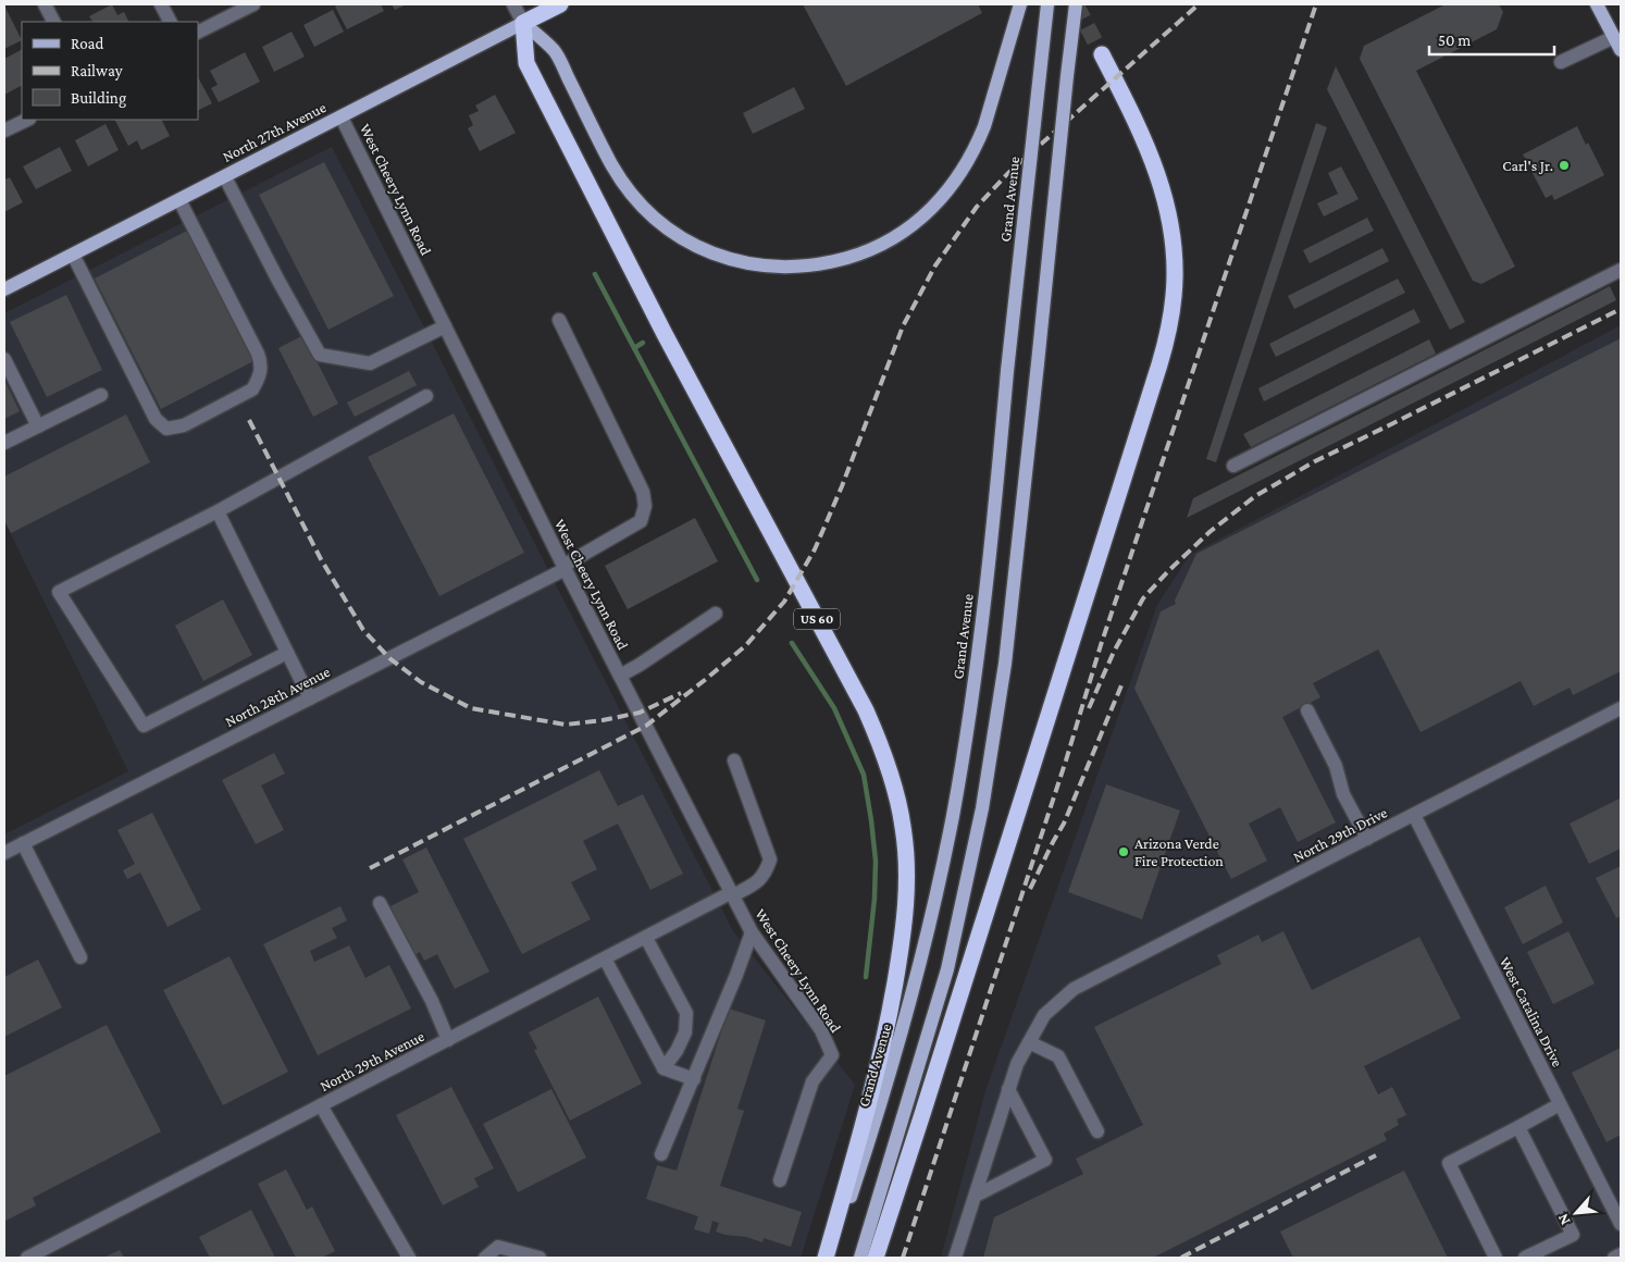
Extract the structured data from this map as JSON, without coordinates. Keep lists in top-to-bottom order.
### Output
{
  "streets": {
    "highway": ["North 27th Avenue", "US 60"],
    "main road": ["Grand Avenue"],
    "street": [
      "West Cheery Lynn Road",
      "North 28th Avenue",
      "North 29th Drive",
      "West Catalina Drive",
      "North 29th Avenue"
    ]
  },
  "crossings": [
    ["North 27th Avenue", "West Cheery Lynn Road"],
    ["North 27th Avenue", "US 60"],
    ["West Cheery Lynn Road", "North 28th Avenue"],
    ["West Cheery Lynn Road", "North 29th Avenue"],
    ["North 29th Drive", "West Catalina Drive"]
  ],
  "places": ["Carl's Jr.", "Arizona Verde Fire Protection"],
  "legend": ["Road", "Railway", "Building"],
  "scale_bar": "50 m",
  "north": "bottom left"
}
